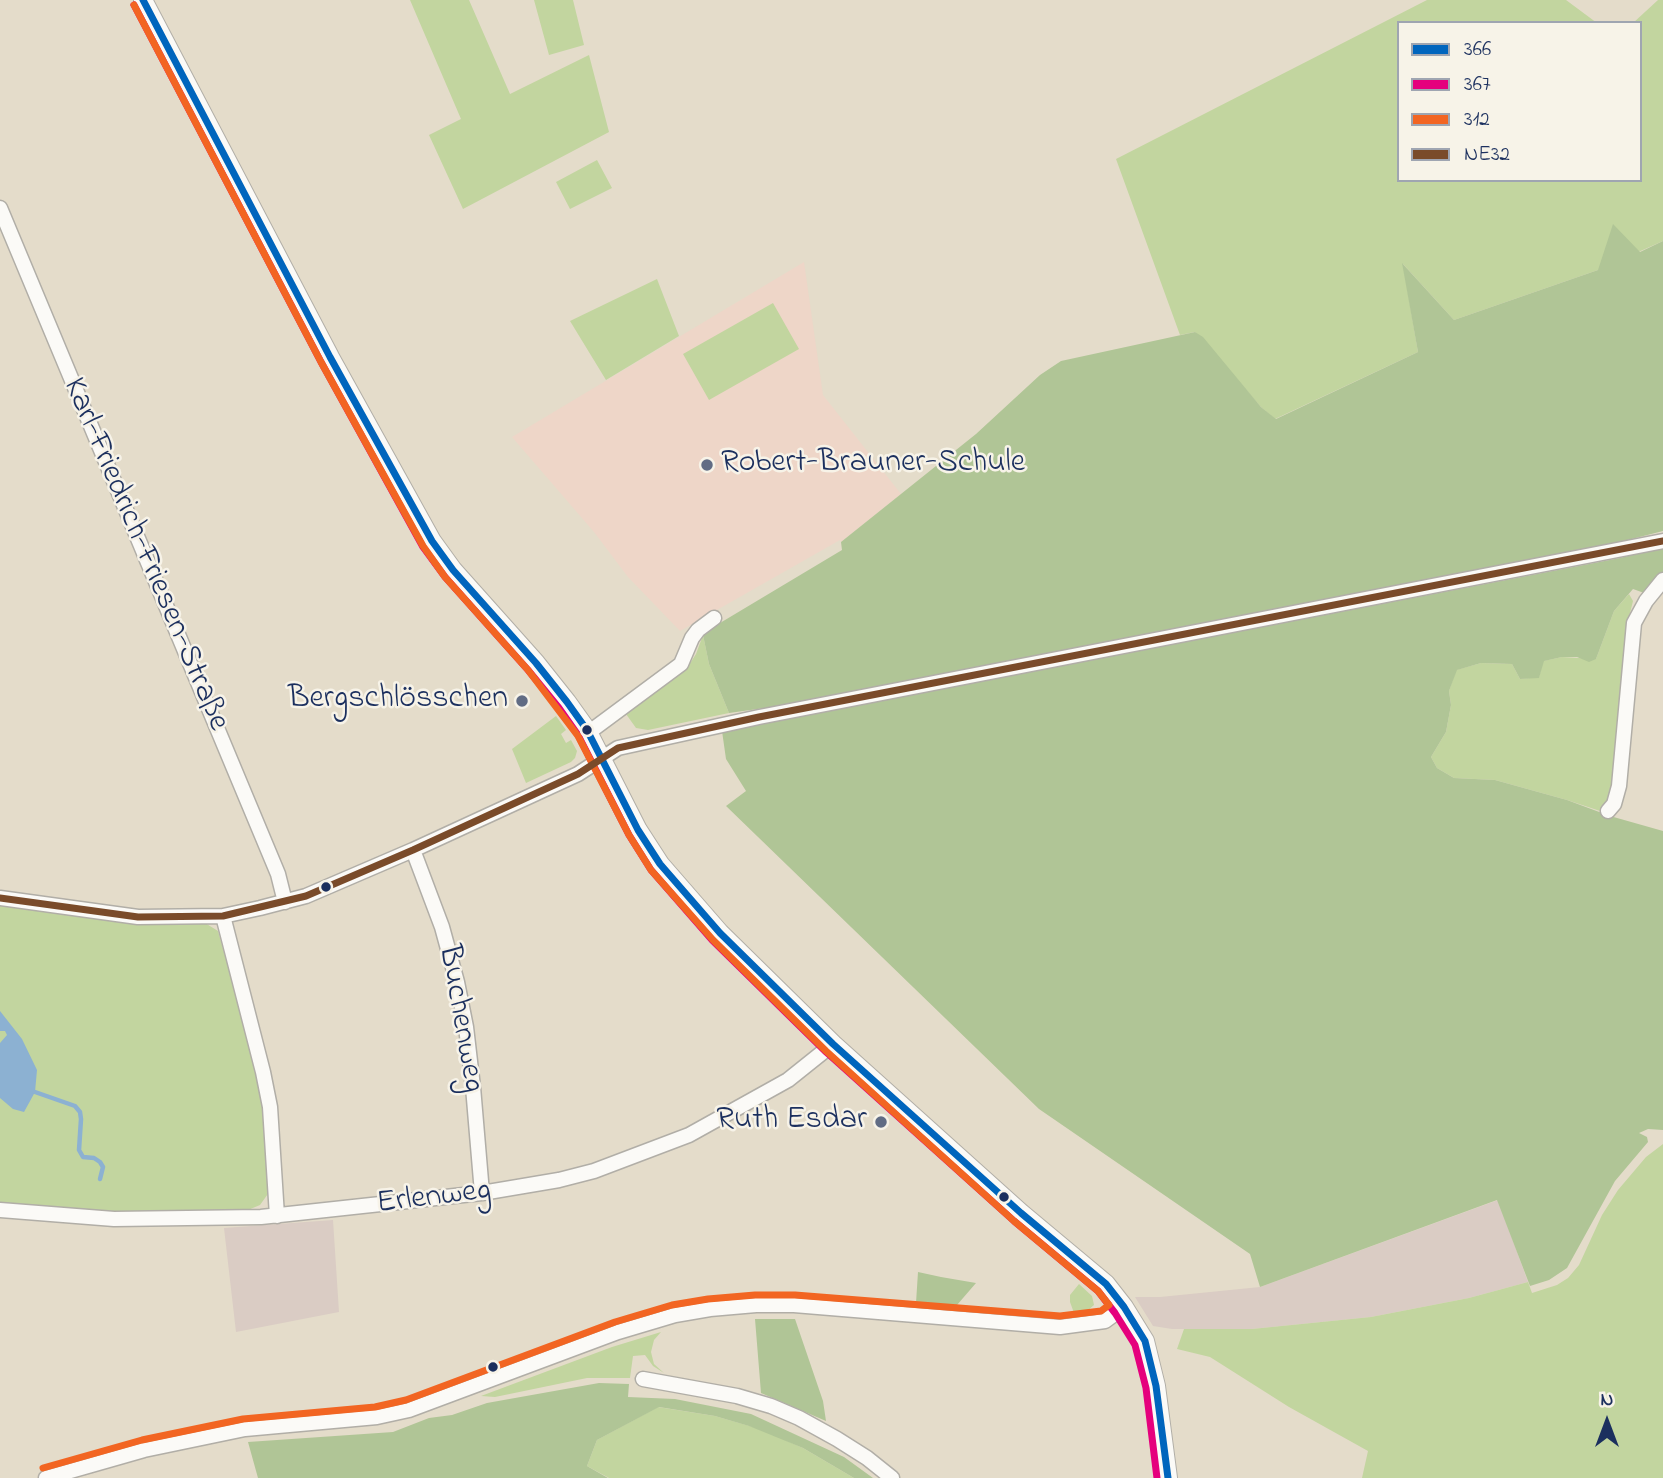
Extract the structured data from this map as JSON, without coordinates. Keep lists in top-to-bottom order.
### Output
{
  "streets": {
    "street": ["Karl-Friedrich-Friesen-Straße", "Buchenweg", "Erlenweg"]
  },
  "crossings": [
    ["Buchenweg", "Erlenweg"]
  ],
  "places": ["Robert-Brauner-Schule", "Bergschlösschen", "Ruth Esdar"],
  "lines": [
    "transit line 366",
    "transit line 367",
    "transit line 312",
    "transit line NE32"
  ],
  "legend": [
    "366",
    "367",
    "312",
    "NE32"
  ],
  "north": "top"
}
